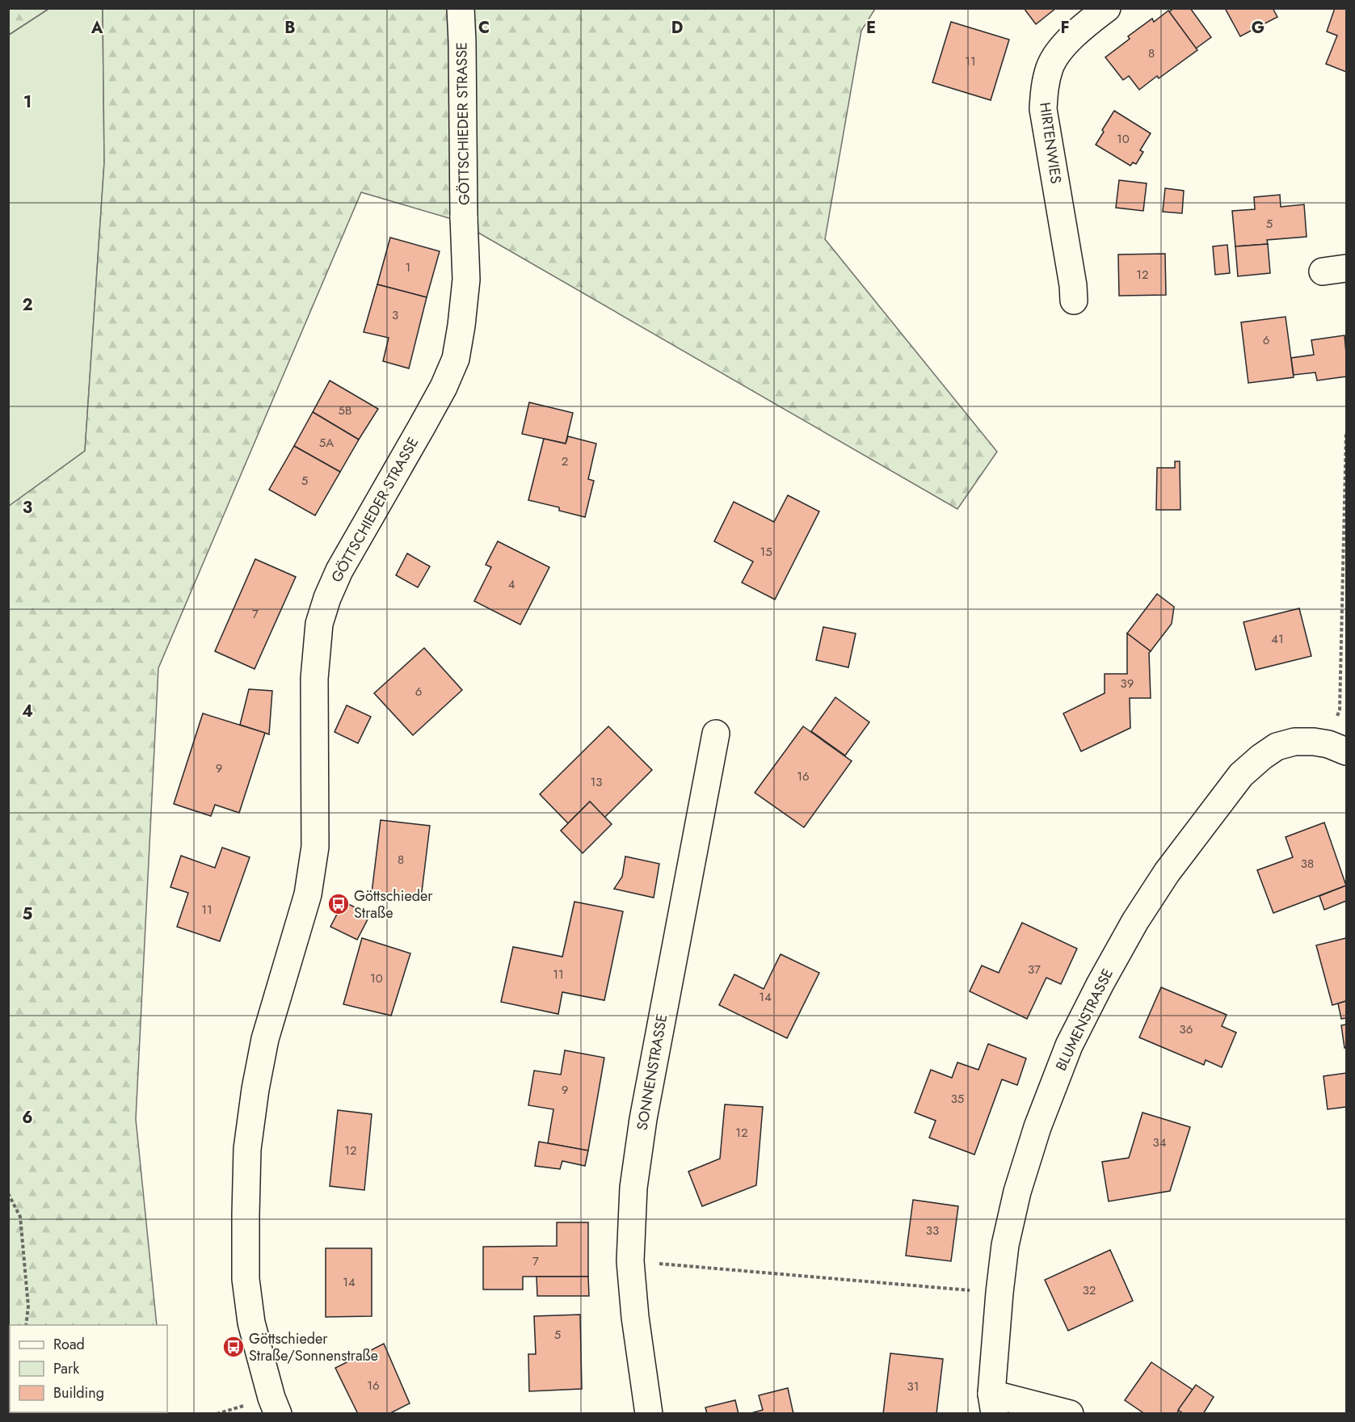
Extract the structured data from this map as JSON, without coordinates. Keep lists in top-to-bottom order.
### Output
{
  "streets": {
    "street": [
      "GÖTTSCHIEDER STRASSE",
      "HIRTENWIES",
      "BLUMENSTRASSE",
      "SONNENSTRASSE"
    ]
  },
  "places": {
    "bus stop": ["Göttschieder Straße", "Göttschieder Straße/Sonnenstraße"]
  },
  "house_numbers": [
    "8",
    "11",
    "10",
    "5",
    "1",
    "12",
    "3",
    "6",
    "5B",
    "5A",
    "2",
    "5",
    "15",
    "4",
    "7",
    "41",
    "39",
    "6",
    "9",
    "16",
    "13",
    "8",
    "38",
    "11",
    "37",
    "11",
    "10",
    "14",
    "36",
    "9",
    "35",
    "12",
    "34",
    "12",
    "33",
    "7",
    "14",
    "32",
    "5",
    "16",
    "31"
  ],
  "legend": ["Road", "Park", "Building"],
  "grid": {
    "columns": [
      "A",
      "B",
      "C",
      "D",
      "E",
      "F",
      "G"
    ],
    "rows": [
      "1",
      "2",
      "3",
      "4",
      "5",
      "6"
    ]
  }
}
